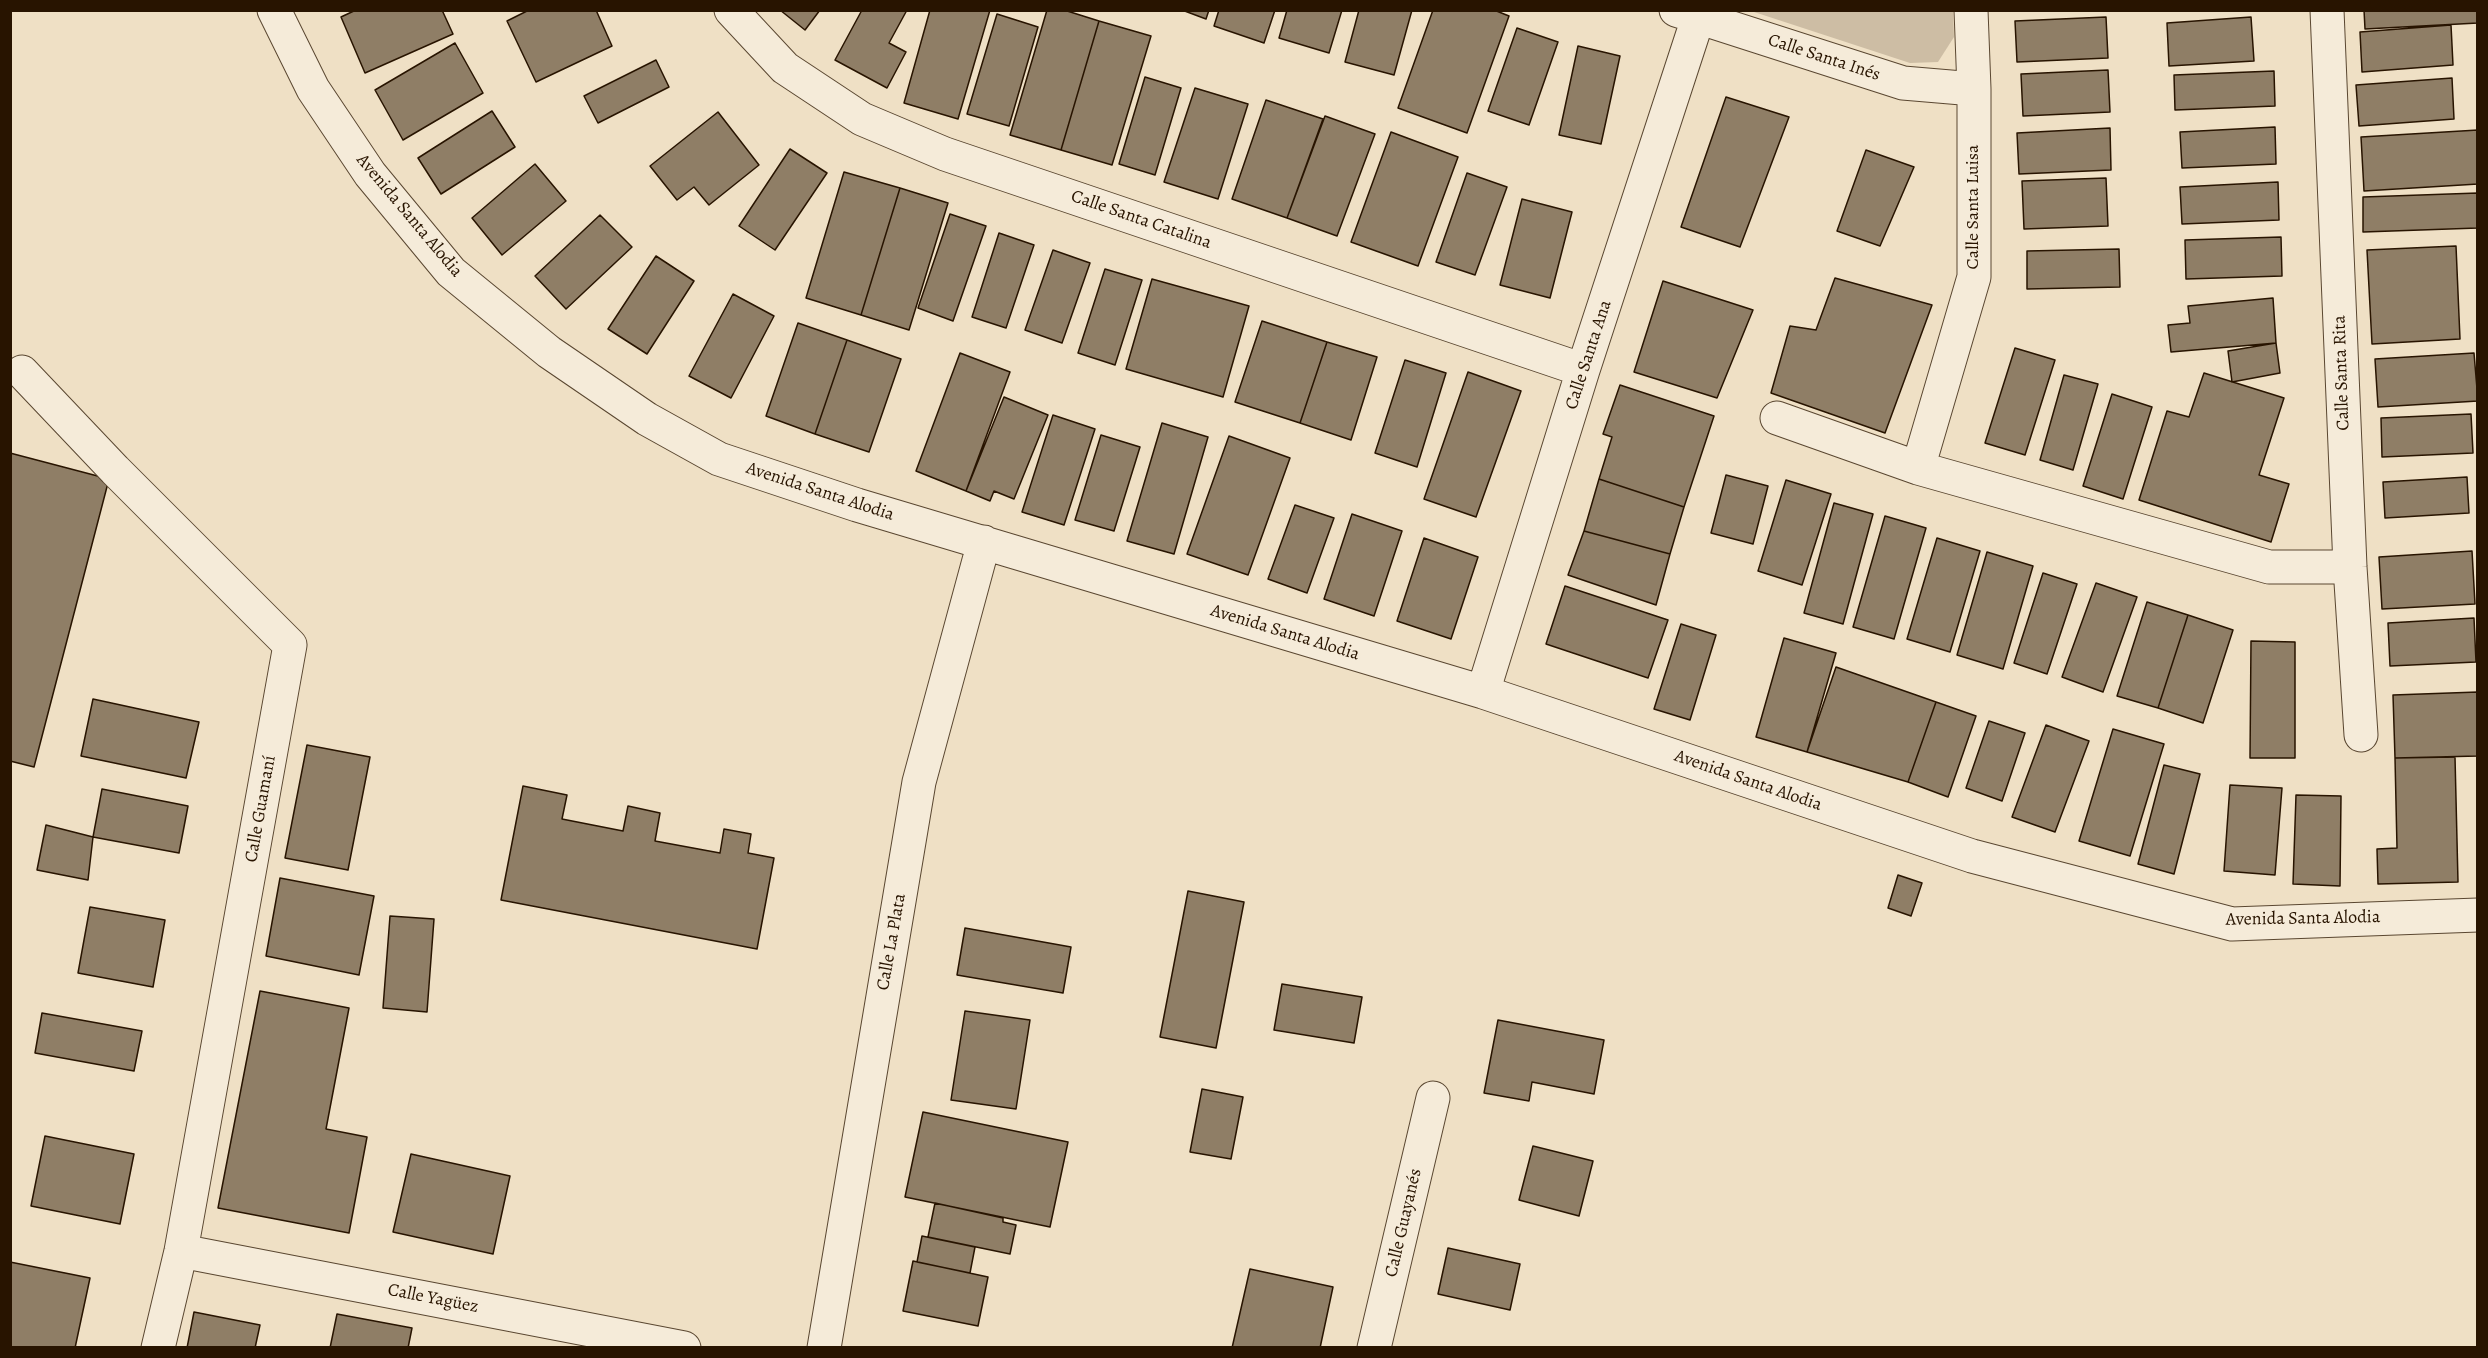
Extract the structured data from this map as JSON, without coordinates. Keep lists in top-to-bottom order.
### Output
{
  "streets": {
    "street": [
      "Calle Santa Inés",
      "Calle Santa Luisa",
      "Avenida Santa Alodia",
      "Calle Santa Catalina",
      "Calle Santa Ana",
      "Calle Santa Rita",
      "Calle Guamaní",
      "Calle La Plata",
      "Calle Guayanés",
      "Calle Yagüez"
    ]
  },
  "crossings": [
    ["Calle Santa Inés", "Calle Santa Luisa"],
    ["Calle Santa Inés", "Calle Santa Ana"],
    ["Avenida Santa Alodia", "Calle Santa Ana"],
    ["Avenida Santa Alodia", "Calle La Plata"],
    ["Calle Santa Catalina", "Calle Santa Ana"],
    ["Calle Guamaní", "Calle Yagüez"]
  ]
}
